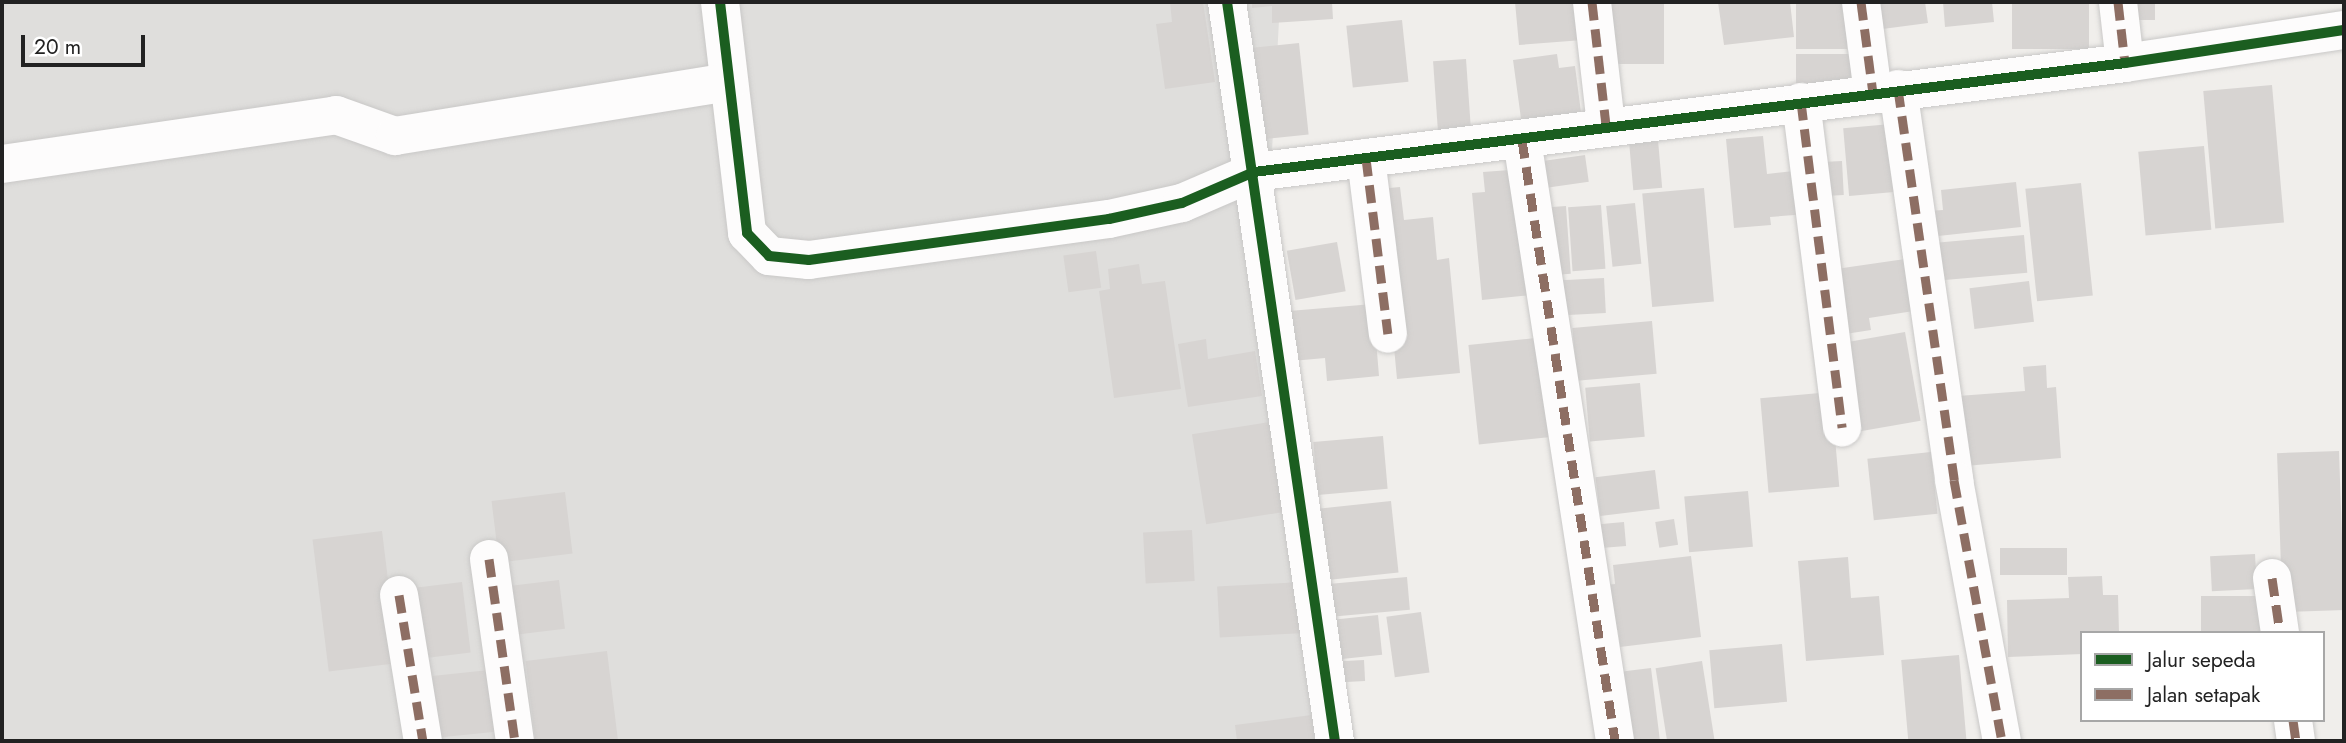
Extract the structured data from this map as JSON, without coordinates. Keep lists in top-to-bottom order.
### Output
{
  "legend": ["Jalur sepeda", "Jalan setapak"],
  "scale_bar": "20 m"
}
